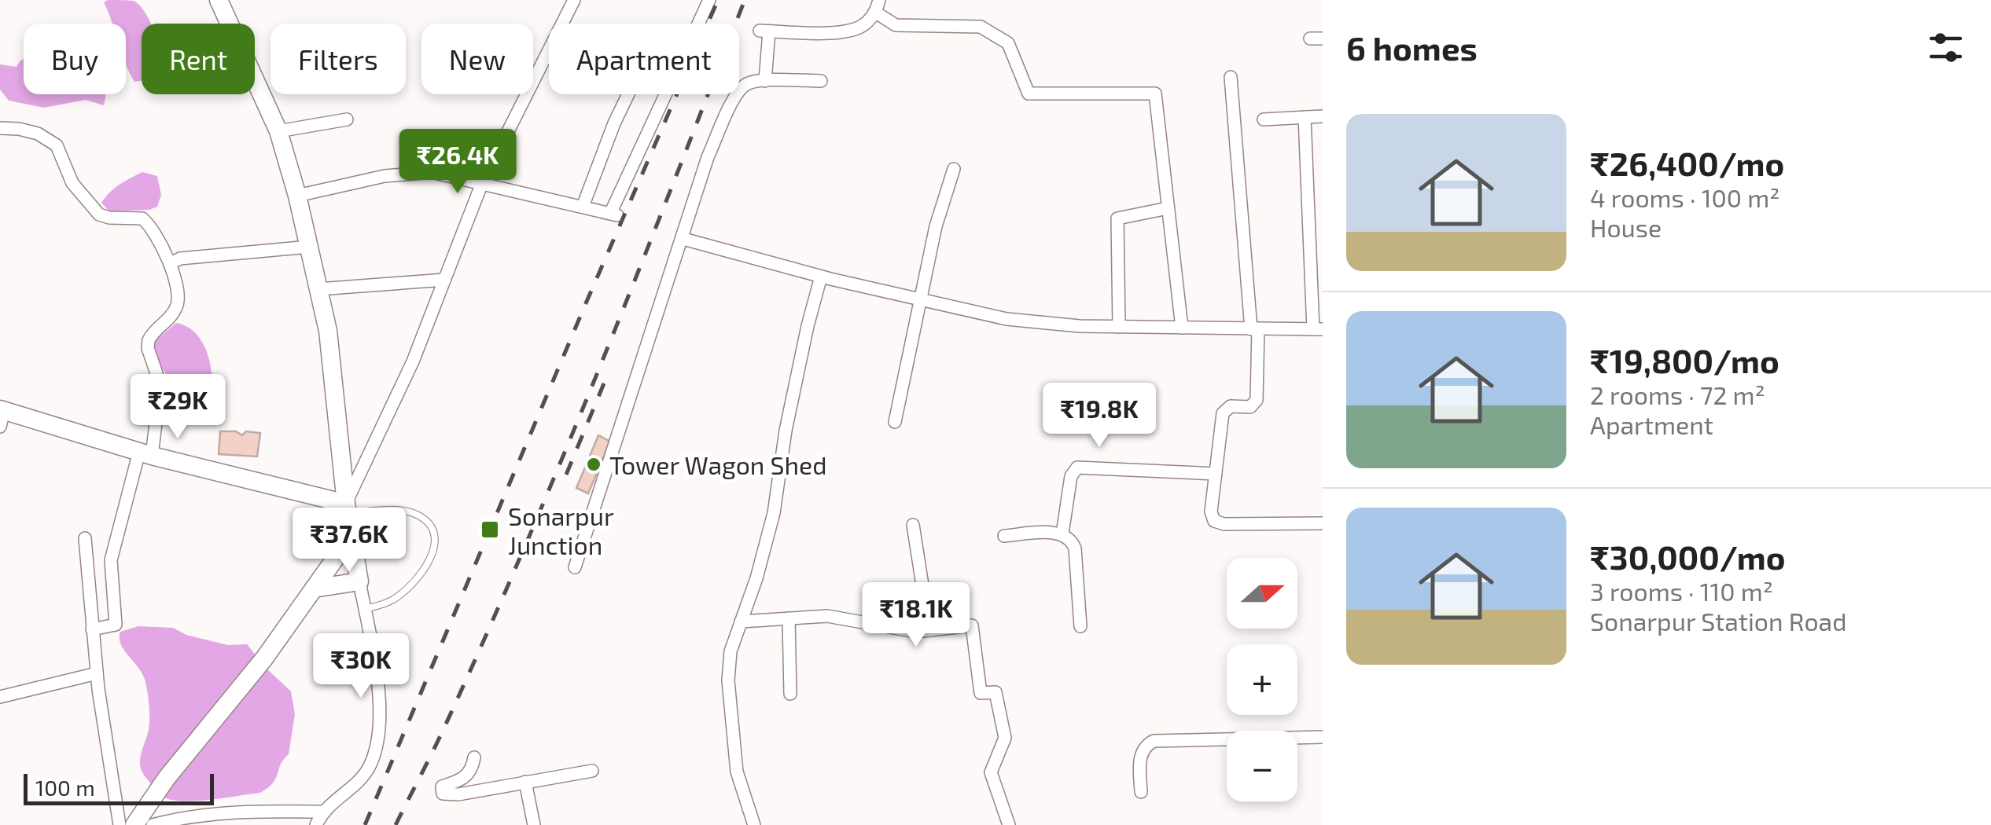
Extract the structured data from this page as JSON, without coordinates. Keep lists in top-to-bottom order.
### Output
{
  "places": {
    "other": ["Tower Wagon Shed"],
    "transit": ["Sonarpur Junction"]
  },
  "scale_bar": "100 m",
  "north": "right",
  "page": {
    "heading": "6 homes",
    "chip": [
      "Buy",
      "Rent",
      "Filters",
      "New",
      "Apartment"
    ],
    "list": [
      {
        "name": "₹26,400/mo",
        "note": "4 rooms · 100 m² · House"
      },
      {
        "name": "₹19,800/mo",
        "note": "2 rooms · 72 m² · Apartment"
      },
      {
        "name": "₹30,000/mo",
        "note": "3 rooms · 110 m² · Sonarpur Station Road"
      }
    ],
    "price": [
      "₹26.4K",
      "₹29K",
      "₹19.8K",
      "₹37.6K",
      "₹18.1K",
      "₹30K"
    ],
    "map_buttons": ["+", "−"],
    "scale": "100 m"
  }
}
